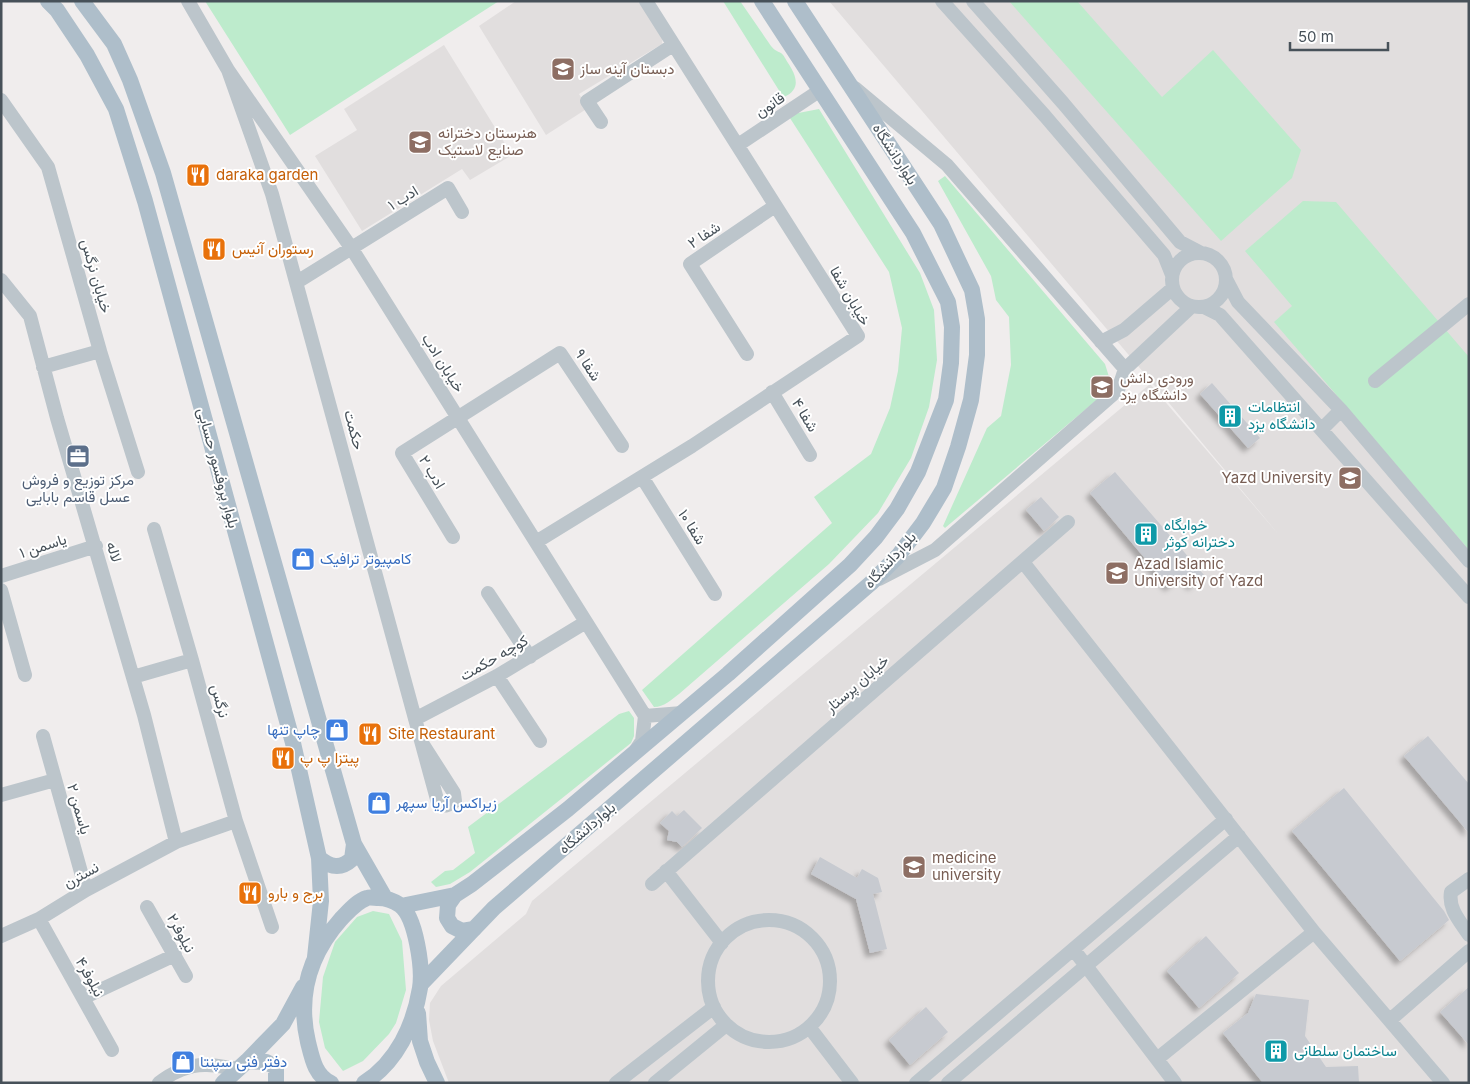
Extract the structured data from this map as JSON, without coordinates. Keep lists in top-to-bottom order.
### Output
{
  "streets": {
    "main road": ["بلواردانشگاه", "بلوار پروفسور حسابی"],
    "street": [
      "قانون",
      "ادب ۱",
      "شفا ۲",
      "خیابان نرگس",
      "خیابان شفا",
      "خیابان ادب",
      "شفا ۹",
      "شفا ۴",
      "حکمت",
      "ادب ۲",
      "شفا ۱۰",
      "یاسمن ۱",
      "لاله",
      "کوچه حکمت",
      "خیابان پرستار",
      "نرگس",
      "یاسمن ۲",
      "نسترن",
      "نیلوفر۲",
      "نیلوفر۴"
    ]
  },
  "crossings": [
    ["قانون", "بلواردانشگاه"],
    ["قانون", "خیابان شفا"],
    ["ادب ۱", "خیابان ادب"],
    ["شفا ۲", "خیابان شفا"],
    ["خیابان شفا", "خیابان ادب"],
    ["خیابان شفا", "شفا ۴"],
    ["خیابان شفا", "شفا ۱۰"],
    ["خیابان ادب", "شفا ۹"],
    ["خیابان ادب", "حکمت"],
    ["خیابان ادب", "ادب ۲"],
    ["خیابان ادب", "کوچه حکمت"],
    ["شفا ۹", "ادب ۲"],
    ["حکمت", "کوچه حکمت"],
    ["یاسمن ۱", "لاله"],
    ["لاله", "نسترن"],
    ["یاسمن ۲", "نسترن"],
    ["نسترن", "نیلوفر۴"]
  ],
  "places": {
    "school or university": [
      "دبستان آینه ساز",
      "هنرستان دخترانه صنایع لاستیک",
      "ورودی دانش دانشگاه یزد",
      "Yazd University",
      "Azad Islamic University of Yazd",
      "medicine university"
    ],
    "restaurant": [
      "daraka garden",
      "رستوران آنیس",
      "Site Restaurant",
      "پیتزا پ پ",
      "برج و بارو"
    ],
    "building": ["انتظامات دانشگاه یزد", "خوابگاه دخترانه کوثر", "ساختمان سلطانی"],
    "office": ["مرکز توزیع و فروش عسل قاسم بابایی"],
    "shop": [
      "کامپیوتر ترافیک",
      "چاپ تنها",
      "زیراکس آریا سپهر",
      "دفتر فنی سپنتا"
    ]
  },
  "scale_bar": "50 m"
}
